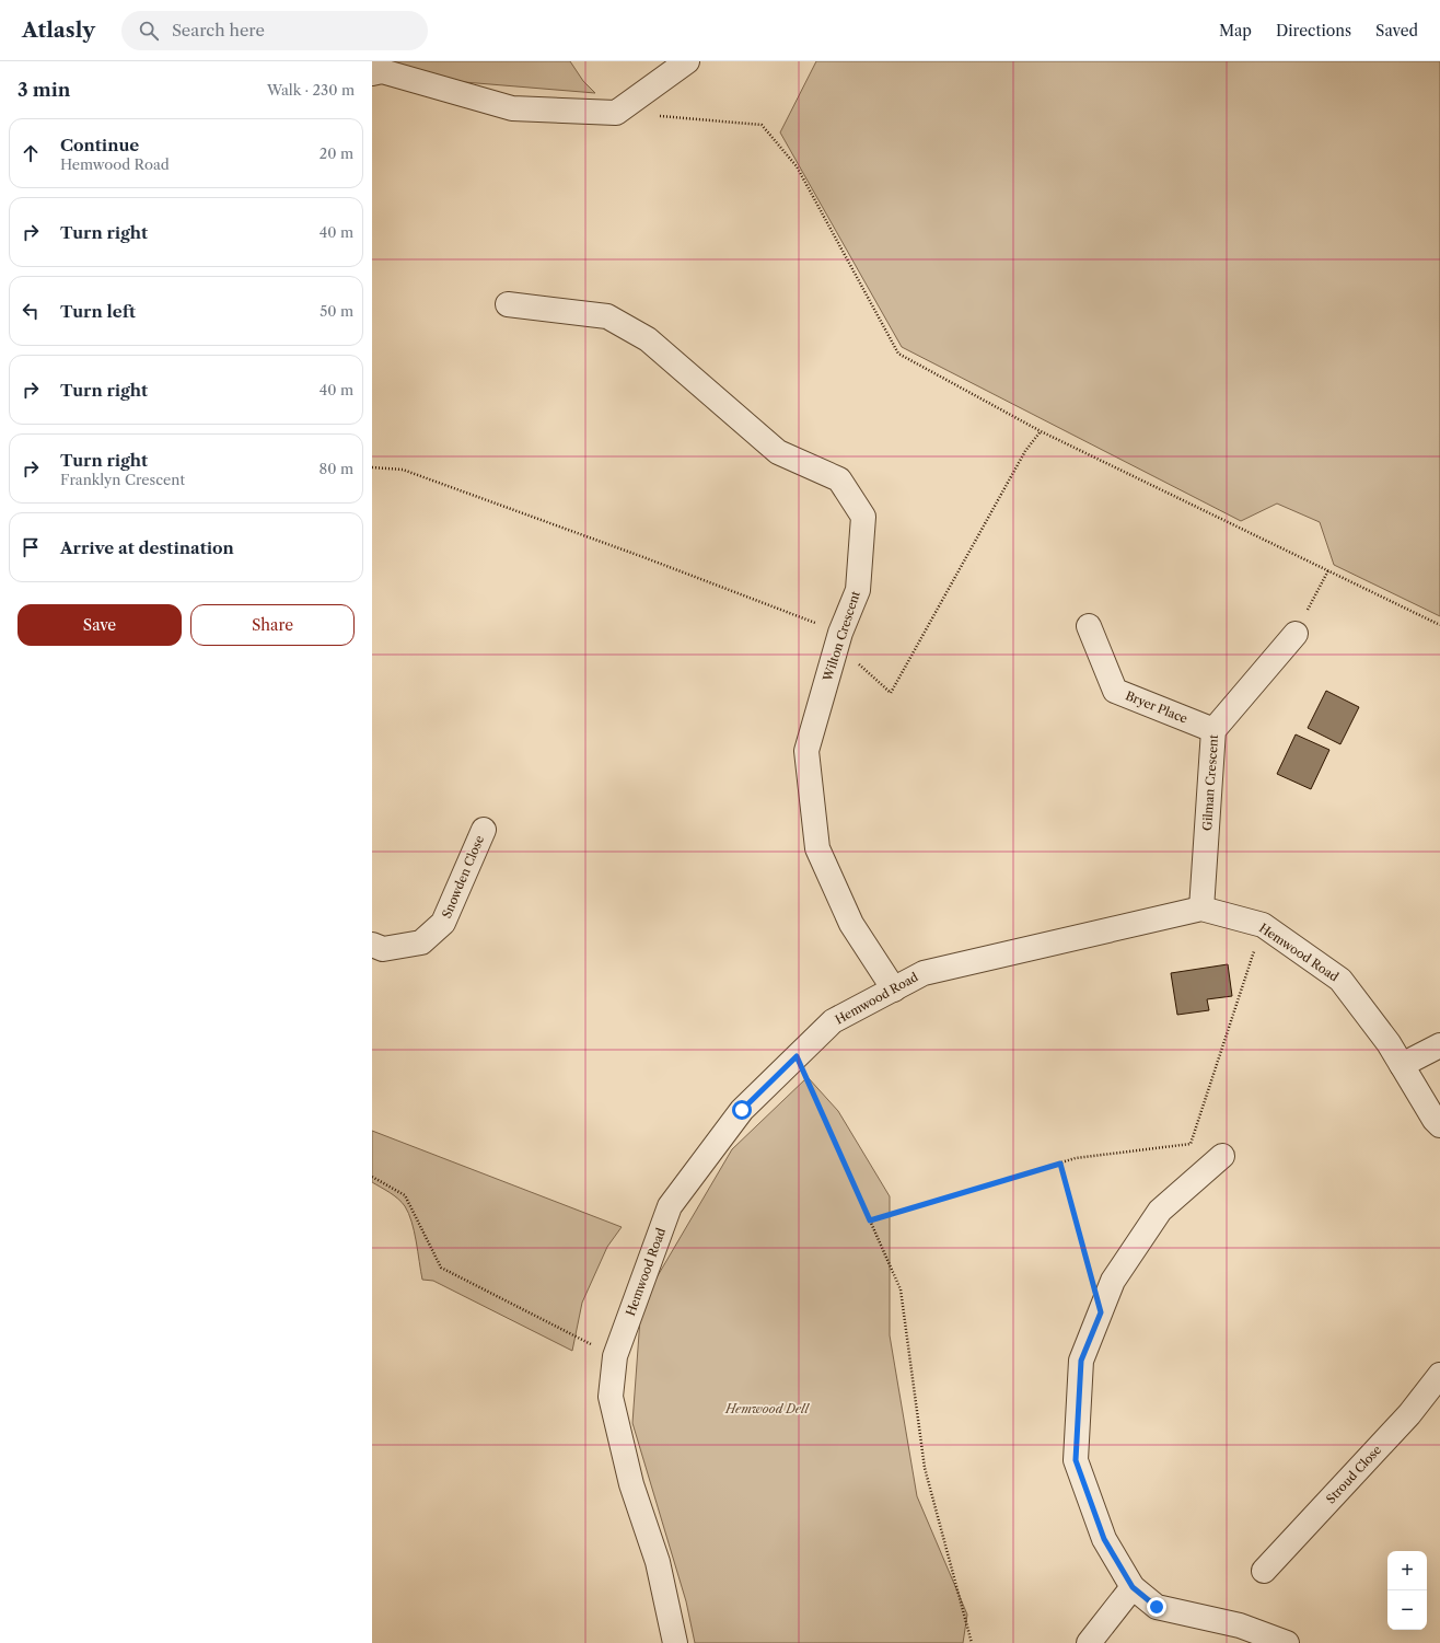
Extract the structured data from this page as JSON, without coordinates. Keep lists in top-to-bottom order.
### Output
{
  "streets": {
    "street": [
      "Wilton Crescent",
      "Bryer Place",
      "Gilman Crescent",
      "Snowden Close",
      "Hemwood Road",
      "Stroud Close"
    ]
  },
  "crossings": [
    ["Wilton Crescent", "Hemwood Road"],
    ["Bryer Place", "Gilman Crescent"],
    ["Gilman Crescent", "Hemwood Road"]
  ],
  "parks": ["Hemwood Dell"],
  "page": {
    "header": "Atlasly",
    "search": "Search here",
    "nav": ["Map", "Directions", "Saved"],
    "heading": ["3 min", "Walk · 230 m"],
    "list": [
      ["Continue", "Hemwood Road", "20 m"],
      ["Turn right", "40 m"],
      ["Turn left", "50 m"],
      ["Turn right", "40 m"],
      ["Turn right", "Franklyn Crescent", "80 m"],
      "Arrive at destination"
    ],
    "buttons": ["Save", "Share"],
    "map_buttons": ["+", "−"]
  }
}
